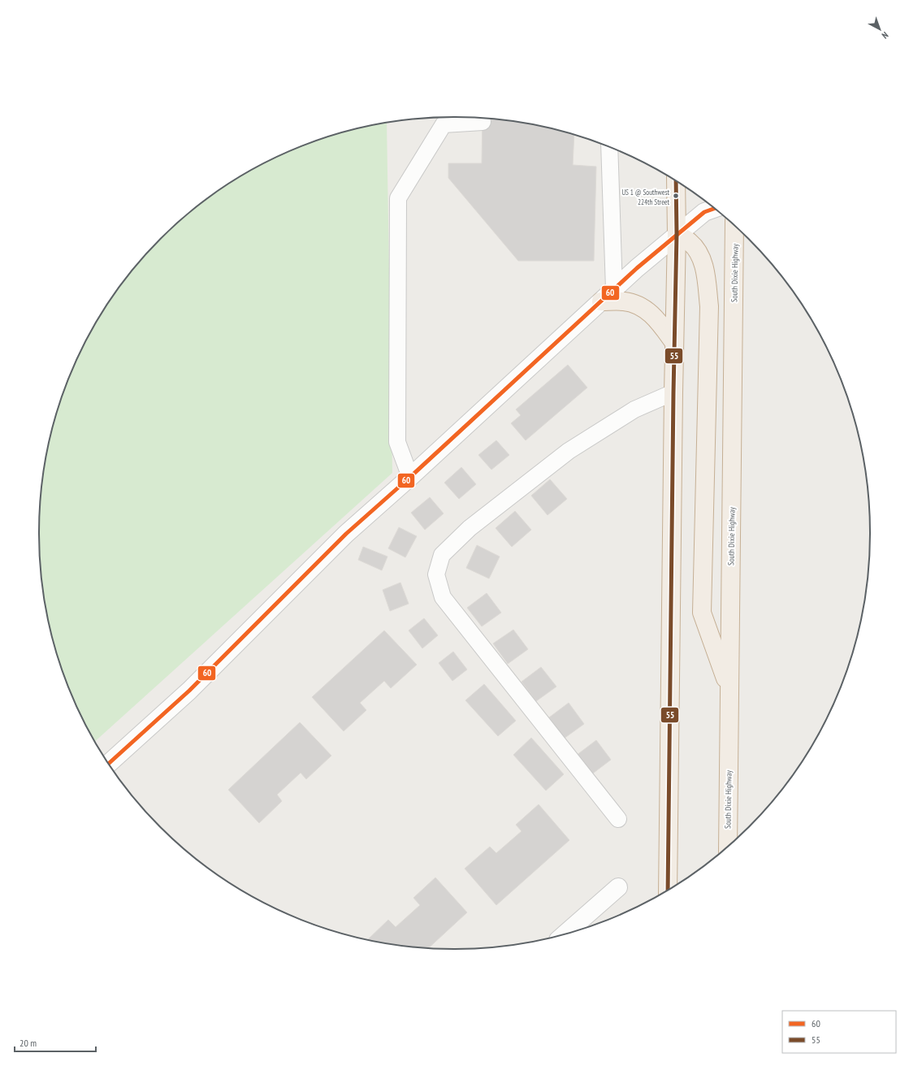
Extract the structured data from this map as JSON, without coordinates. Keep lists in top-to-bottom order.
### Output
{
  "streets": {
    "highway": ["South Dixie Highway"]
  },
  "places": ["US 1 @ Southwest 224th Street"],
  "lines": ["transit line 55", "transit line 60"],
  "legend": ["60", "55"],
  "scale_bar": "20 m",
  "north": "bottom right"
}
